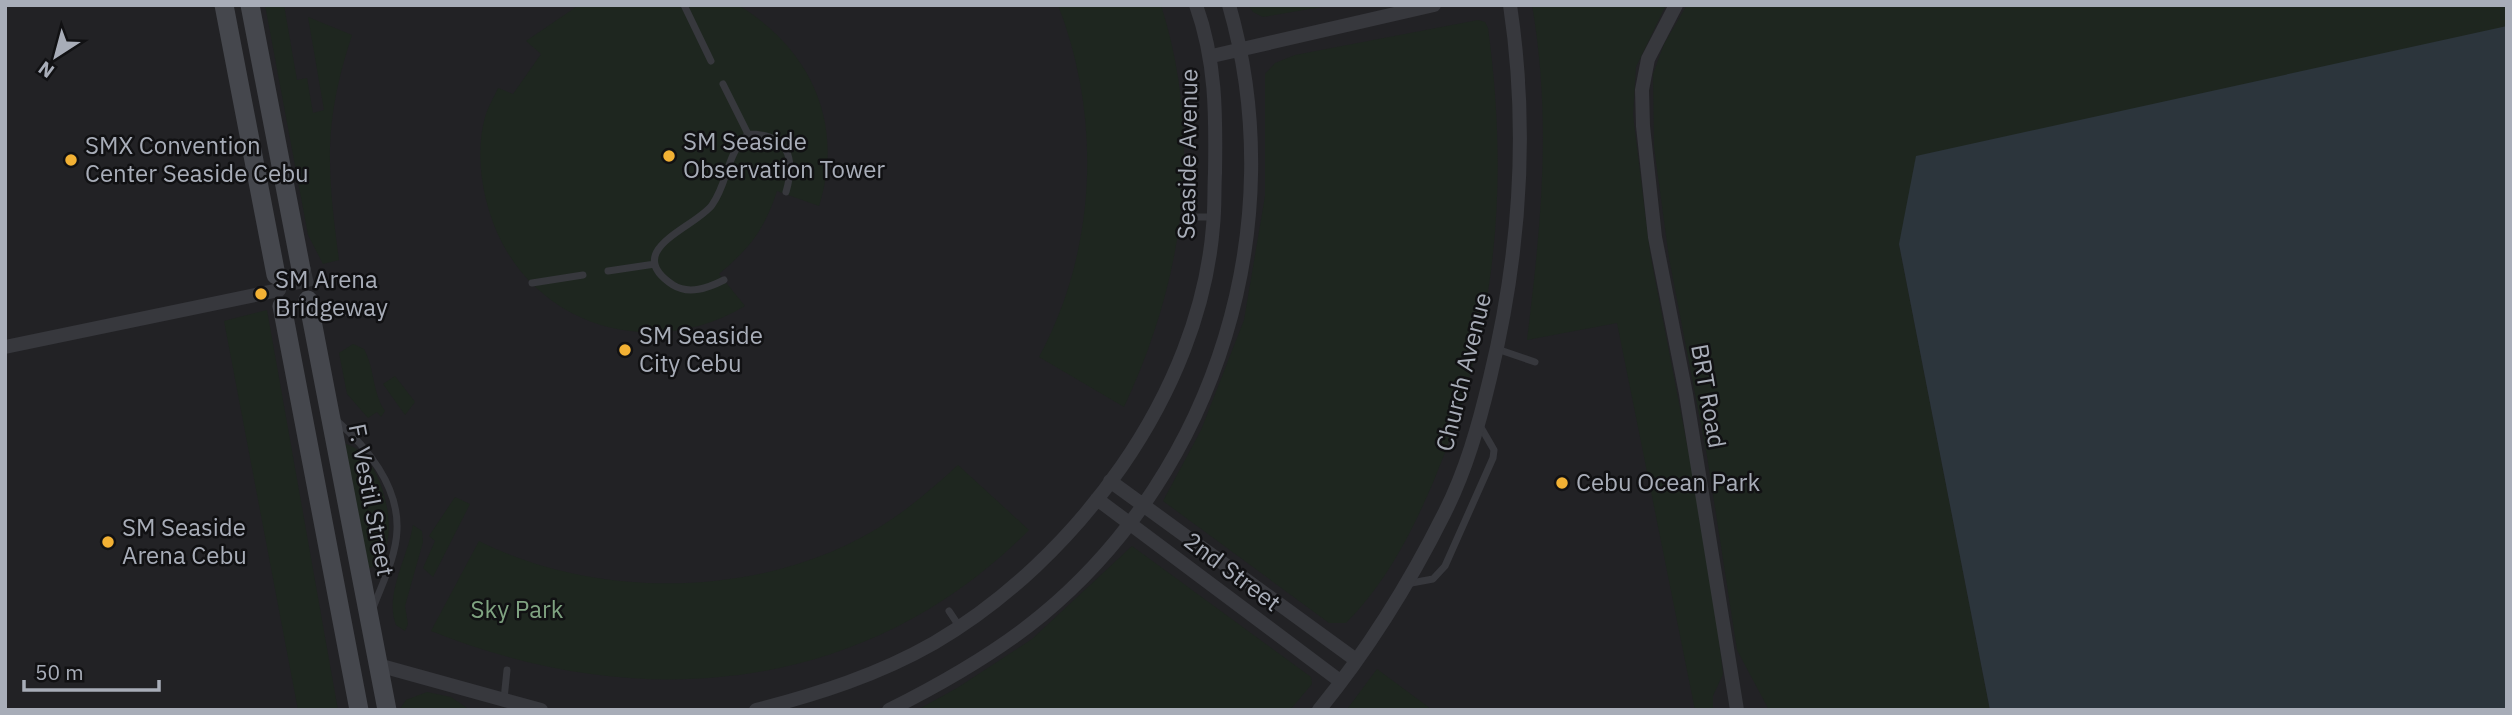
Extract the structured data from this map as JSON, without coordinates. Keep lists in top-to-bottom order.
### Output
{
  "streets": {
    "main road": ["F. Vestil Street"],
    "street": [
      "Seaside Avenue",
      "Church Avenue",
      "BRT Road",
      "2nd Street"
    ]
  },
  "crossings": [
    ["Seaside Avenue", "2nd Street"],
    ["Church Avenue", "2nd Street"]
  ],
  "parks": ["Sky Park"],
  "places": [
    "SM Seaside Observation Tower",
    "SMX Convention Center Seaside Cebu",
    "SM Arena Bridgeway",
    "SM Seaside City Cebu",
    "Cebu Ocean Park",
    "SM Seaside Arena Cebu"
  ],
  "scale_bar": "50 m",
  "north": "bottom left"
}
